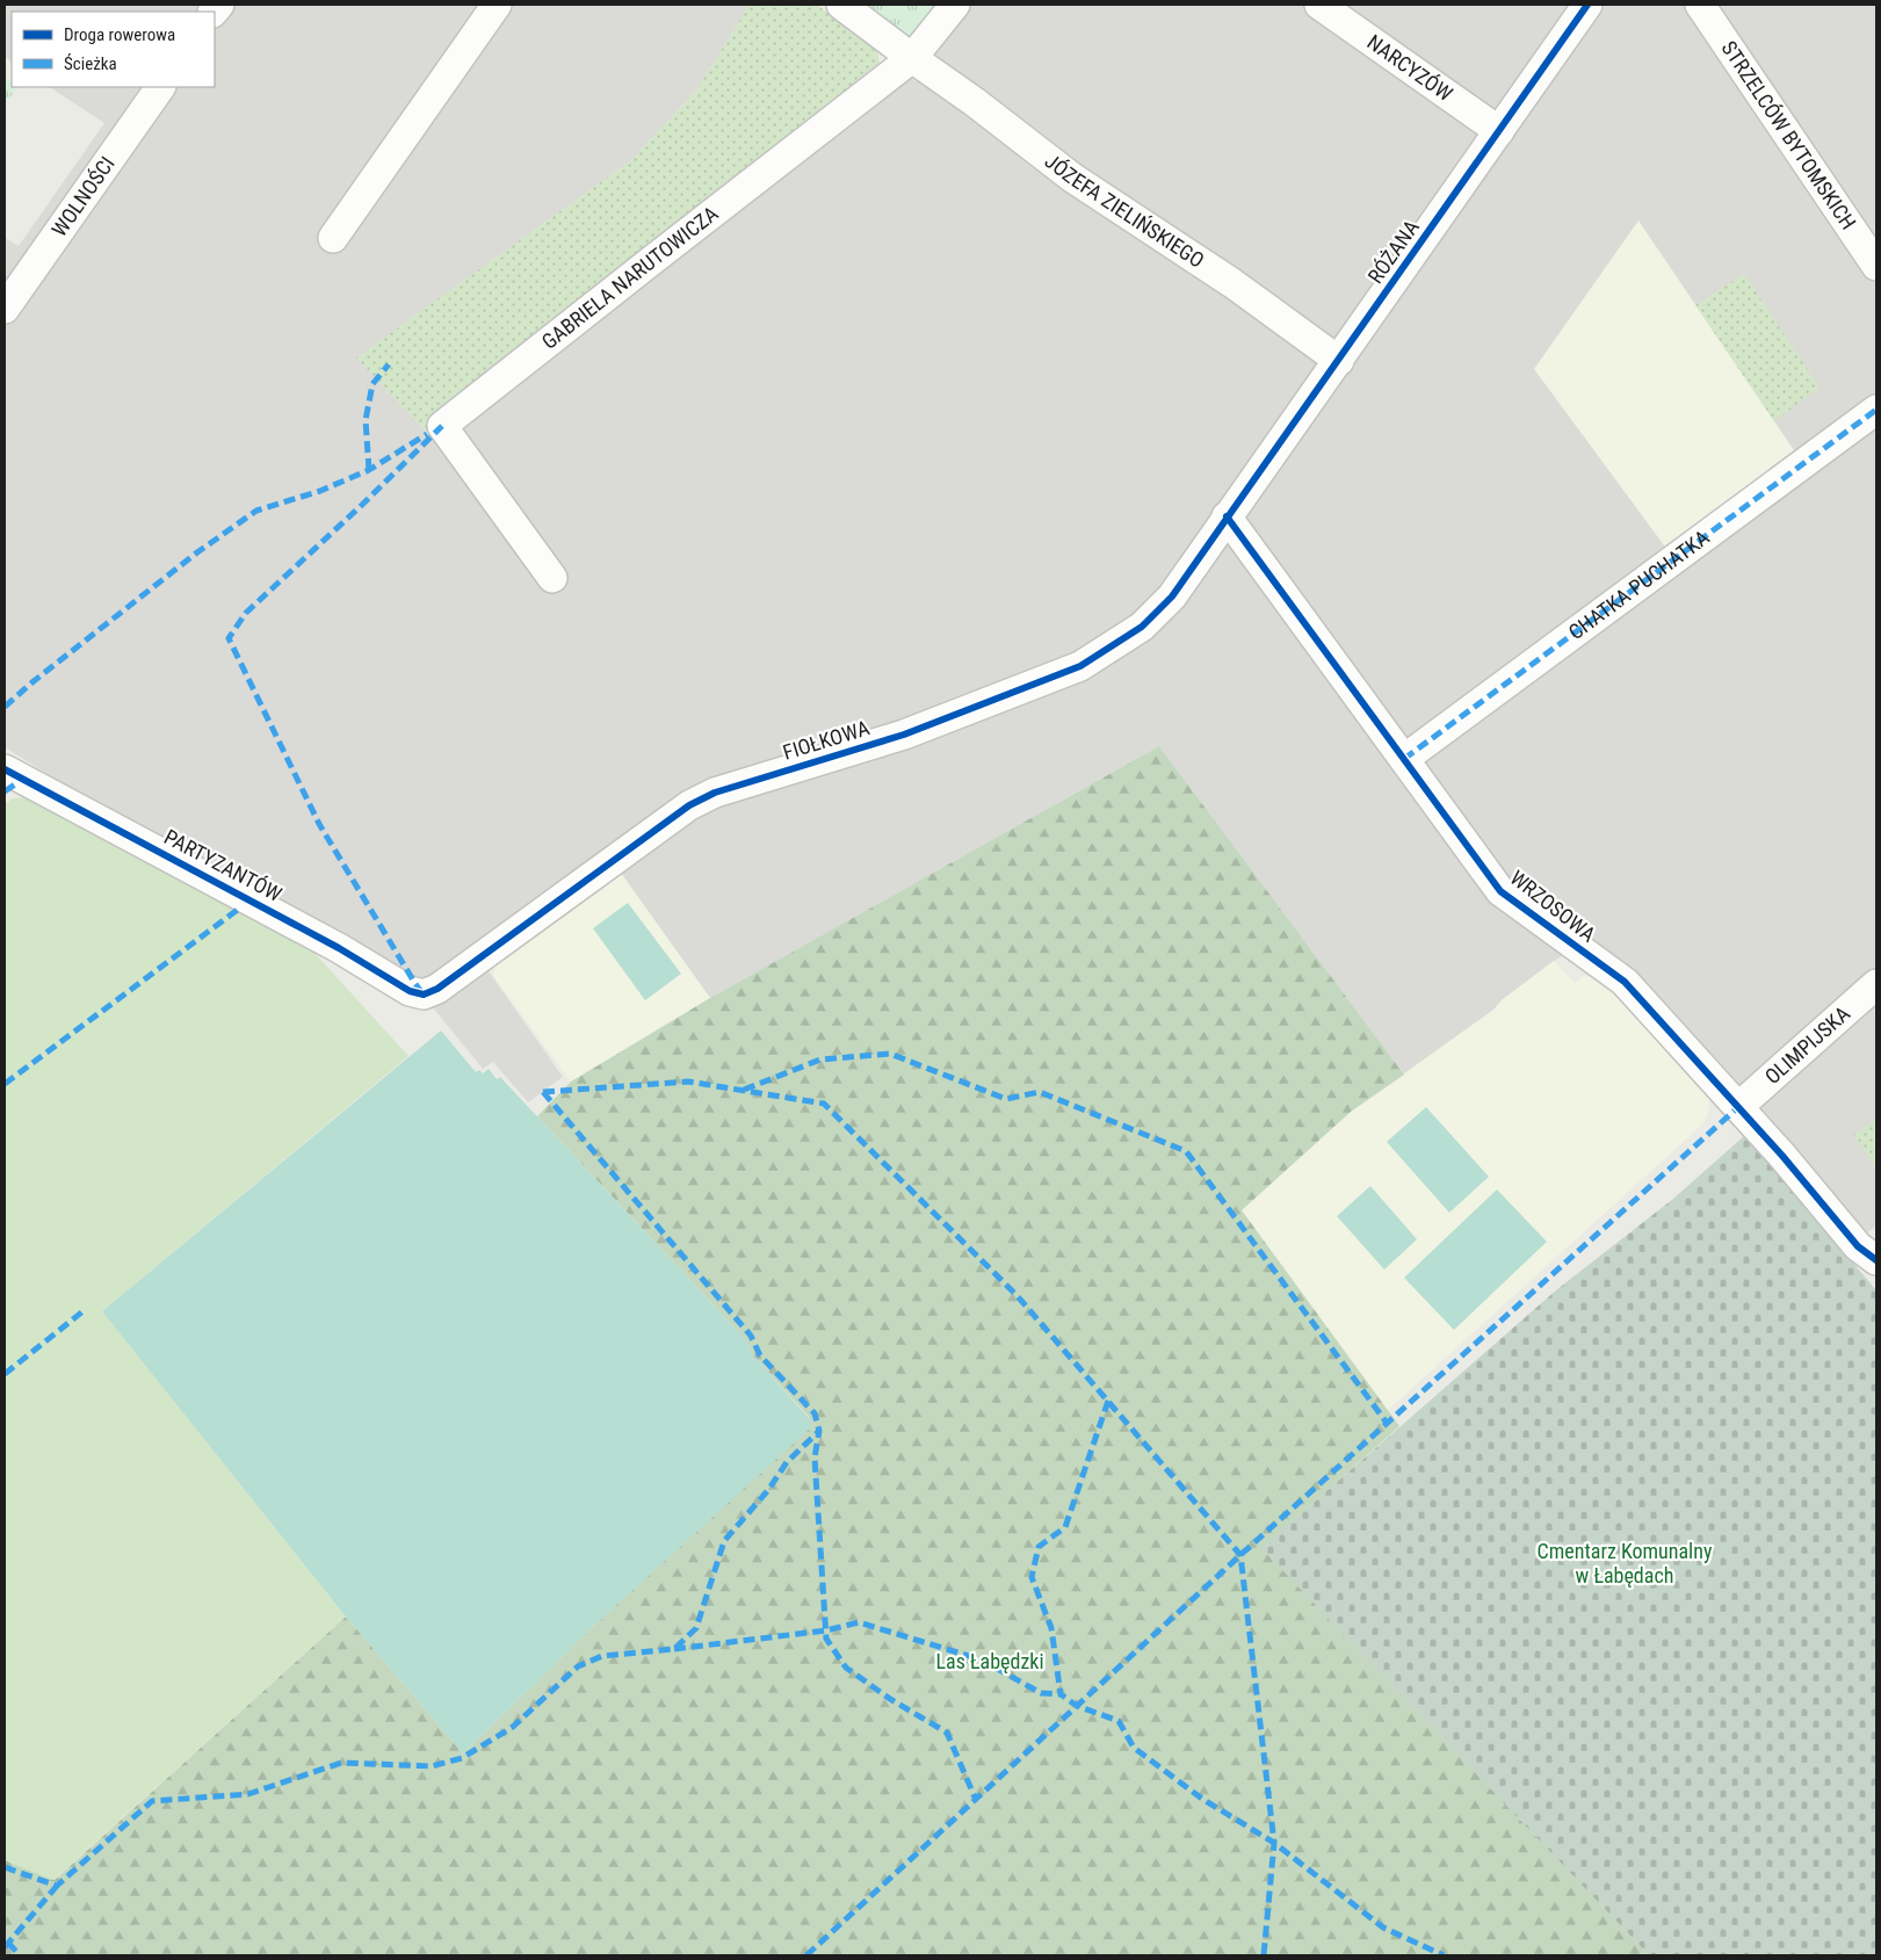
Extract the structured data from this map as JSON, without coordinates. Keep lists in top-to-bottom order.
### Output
{
  "streets": {
    "street": [
      "NARCYZÓW",
      "STRZELCÓW BYTOMSKICH",
      "WOLNOŚCI",
      "JÓZEFA ZIELIŃSKIEGO",
      "RÓŻANA",
      "GABRIELA NARUTOWICZA",
      "CHATKA PUCHATKA",
      "FIOŁKOWA",
      "PARTYZANTÓW",
      "WRZOSOWA",
      "OLIMPIJSKA"
    ]
  },
  "crossings": [
    ["NARCYZÓW", "RÓŻANA"],
    ["JÓZEFA ZIELIŃSKIEGO", "RÓŻANA"],
    ["JÓZEFA ZIELIŃSKIEGO", "GABRIELA NARUTOWICZA"],
    ["RÓŻANA", "FIOŁKOWA"],
    ["RÓŻANA", "WRZOSOWA"],
    ["CHATKA PUCHATKA", "WRZOSOWA"],
    ["FIOŁKOWA", "PARTYZANTÓW"],
    ["FIOŁKOWA", "WRZOSOWA"],
    ["WRZOSOWA", "OLIMPIJSKA"]
  ],
  "parks": ["Cmentarz Komunalny w Łabędach", "Las Łabędzki"],
  "legend": ["Droga rowerowa", "Ścieżka"]
}
